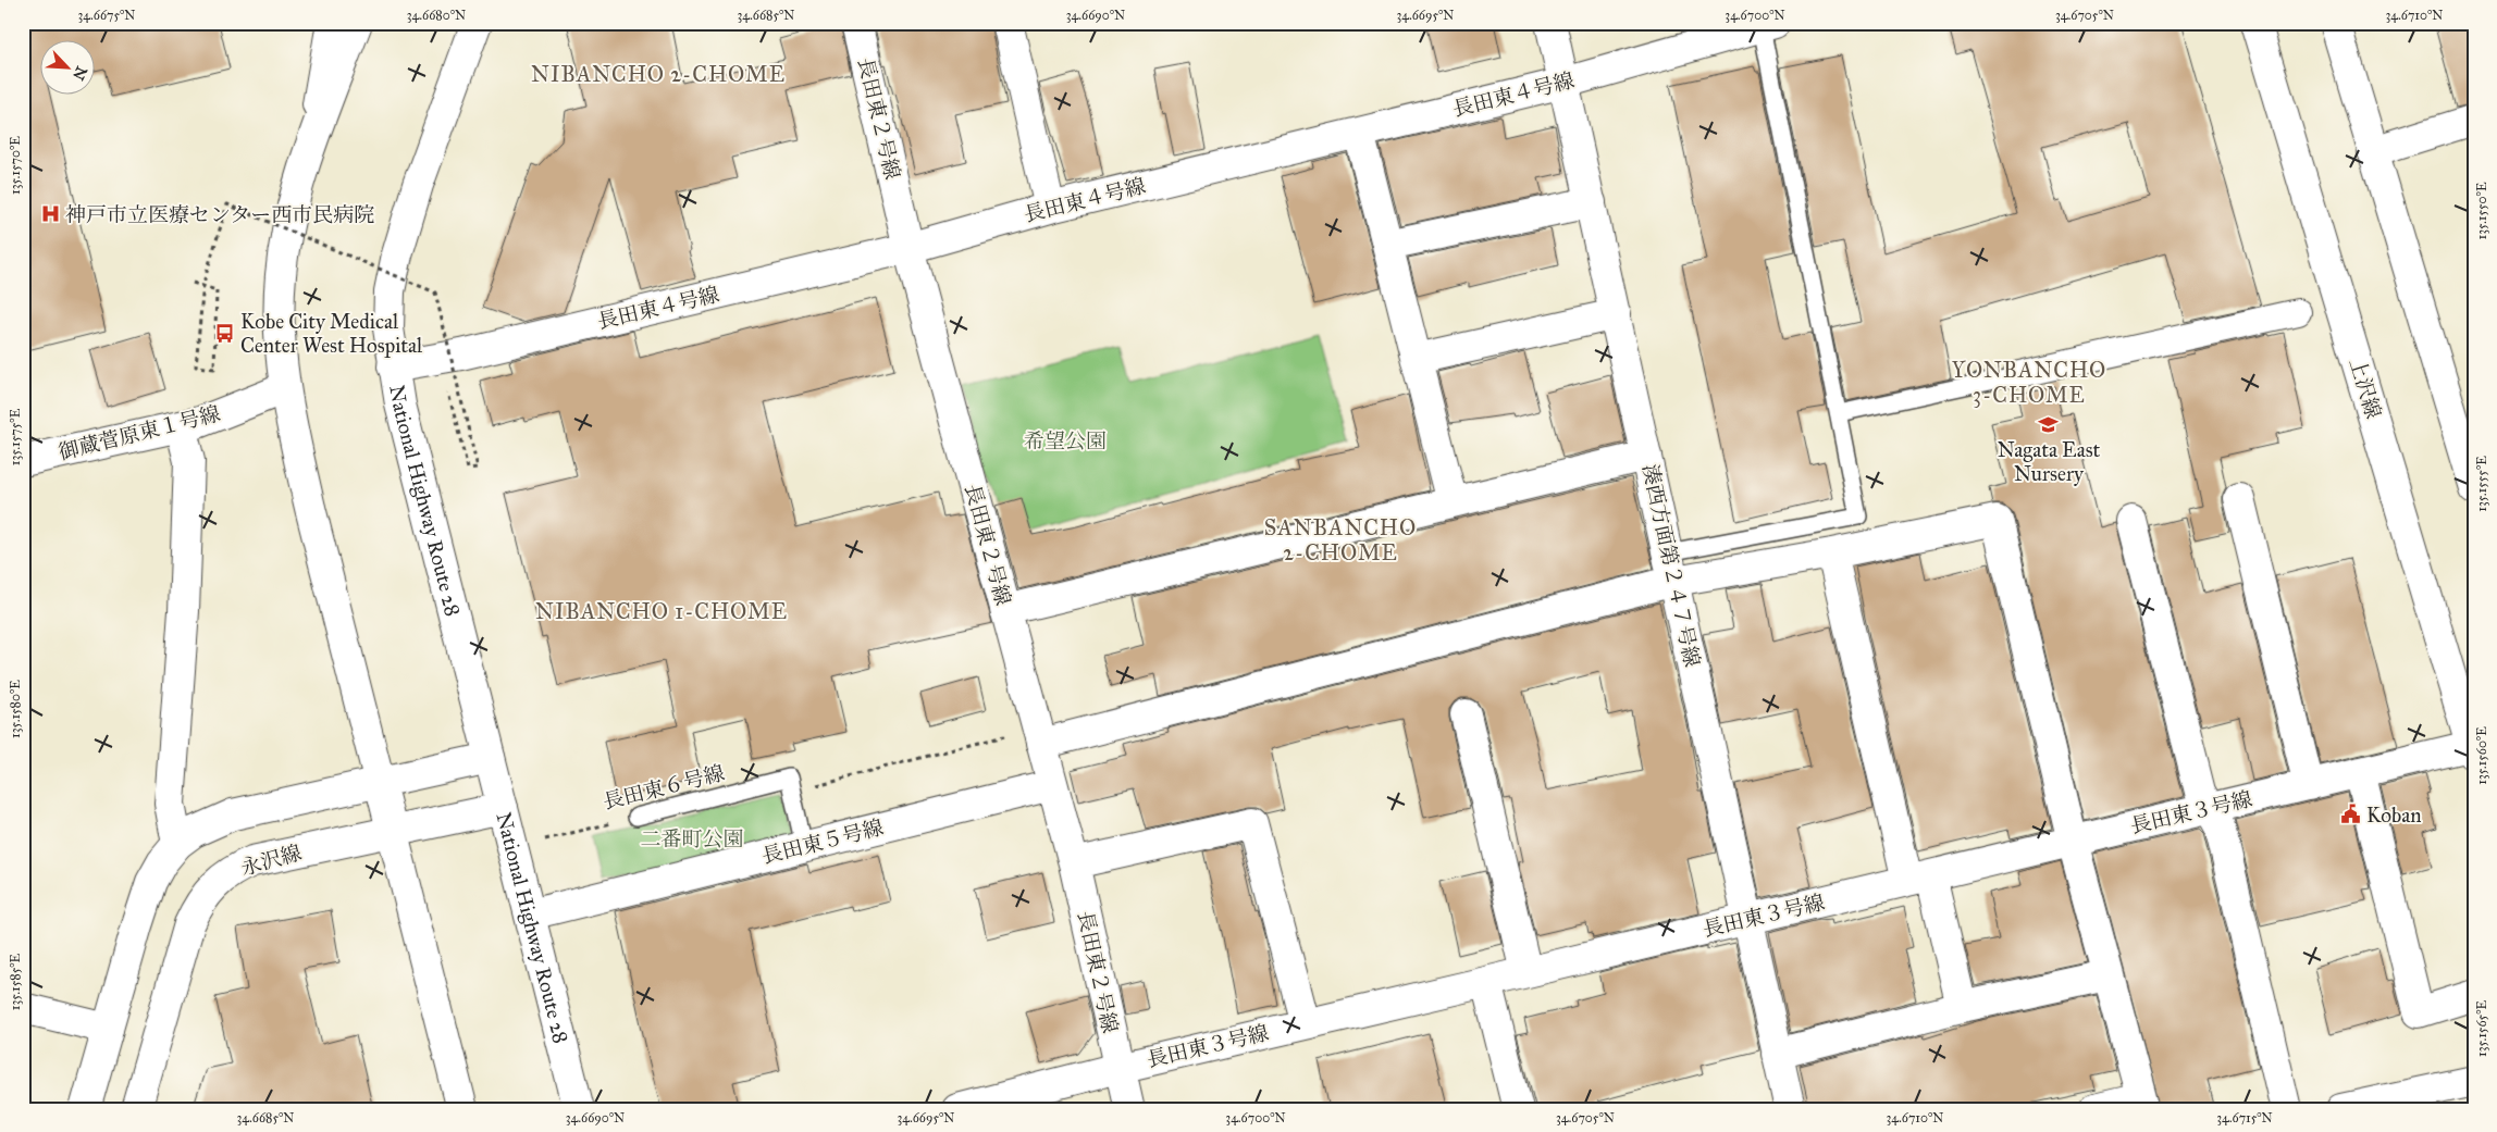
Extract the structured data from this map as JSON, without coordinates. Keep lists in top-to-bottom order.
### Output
{
  "streets": {
    "main road": [
      "長田東４号線",
      "長田東２号線",
      "上沢線",
      "御蔵菅原東１号線",
      "National Highway Route 28",
      "湊西方面第２４７号線",
      "長田東３号線",
      "長田東５号線",
      "永沢線"
    ],
    "lane": ["長田東６号線"]
  },
  "crossings": [
    ["長田東４号線", "長田東２号線"],
    ["長田東４号線", "National Highway Route 28"],
    ["長田東４号線", "湊西方面第２４７号線"],
    ["長田東２号線", "長田東３号線"],
    ["長田東２号線", "長田東５号線"],
    ["上沢線", "長田東３号線"],
    ["National Highway Route 28", "長田東６号線"],
    ["National Highway Route 28", "長田東５号線"],
    ["National Highway Route 28", "永沢線"],
    ["湊西方面第２４７号線", "長田東３号線"]
  ],
  "districts": [
    "NIBANCHO 2-CHOME",
    "YONBANCHO 3-CHOME",
    "SANBANCHO 2-CHOME",
    "NIBANCHO 1-CHOME"
  ],
  "parks": ["希望公園", "二番町公園"],
  "places": {
    "hospital": ["神戸市立医療センター西市民病院"],
    "bus stop": ["Kobe City Medical Center West Hospital"],
    "school or university": ["Nagata East Nursery"],
    "public building": ["Koban"]
  },
  "north": "bottom right",
  "coordinates": [
    "34.6675°N",
    "34.6680°N",
    "34.6685°N",
    "34.6690°N",
    "34.6695°N",
    "34.6700°N",
    "34.6705°N",
    "34.6710°N",
    "135.1570°E",
    "135.1550°E",
    "135.1575°E",
    "135.1555°E",
    "135.1580°E",
    "135.1560°E",
    "135.1585°E",
    "135.1565°E",
    "34.6715°N"
  ]
}
